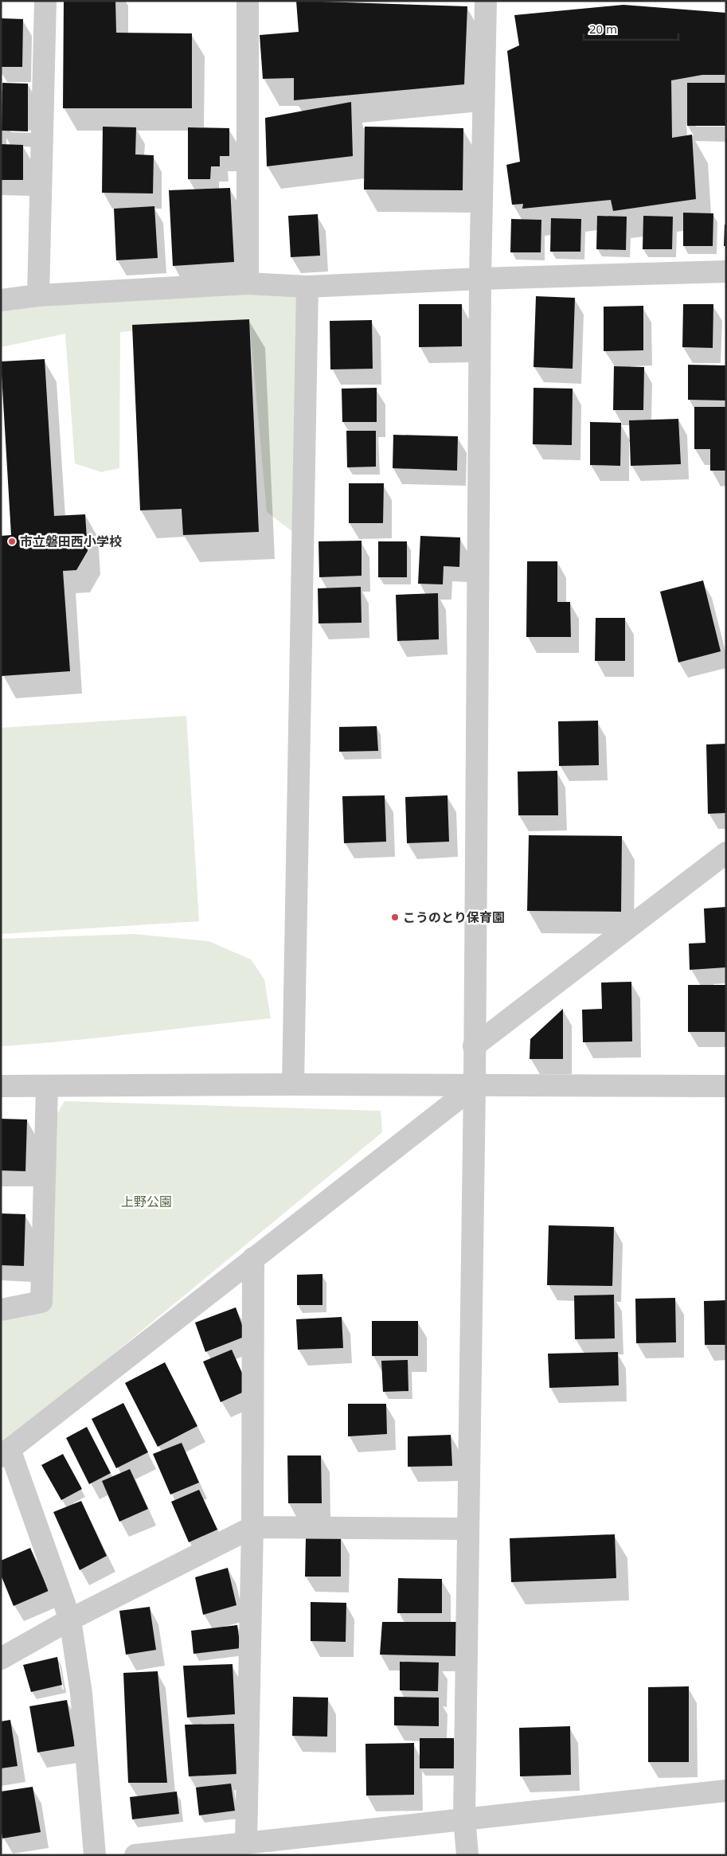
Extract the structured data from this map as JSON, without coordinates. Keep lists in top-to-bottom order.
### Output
{
  "parks": ["上野公園"],
  "places": ["市立磐田西小学校", "こうのとり保育園"],
  "scale_bar": "20 m"
}
